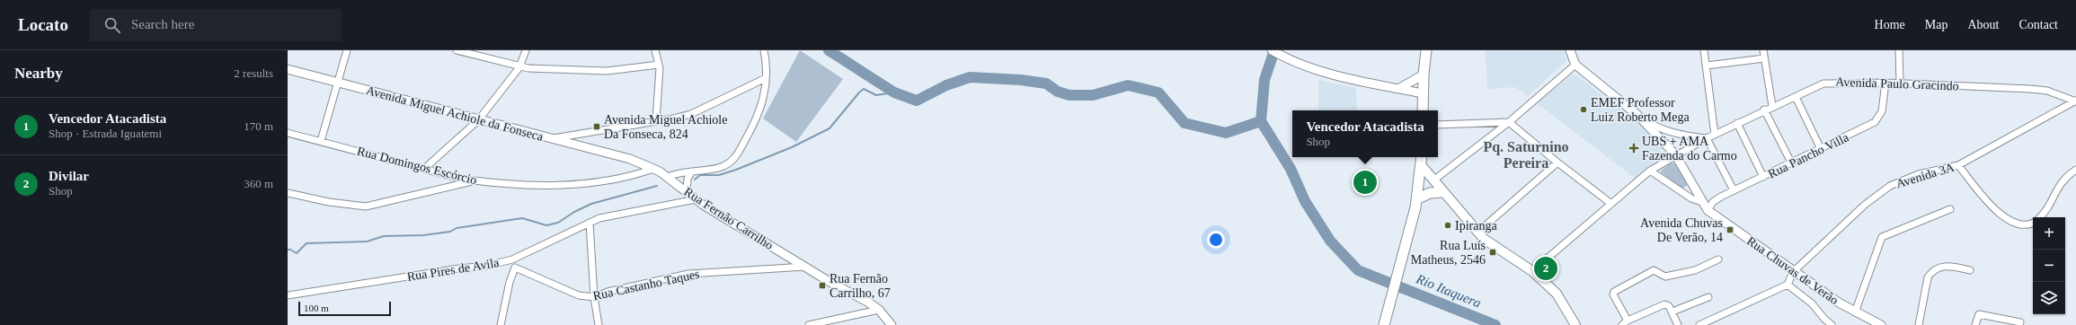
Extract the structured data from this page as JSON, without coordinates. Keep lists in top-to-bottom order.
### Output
{
  "streets": {
    "street": [
      "Avenida Paulo Gracindo",
      "Avenida Miguel Achiole da Fonseca",
      "Rua Pancho Villa",
      "Rua Domingos Escórcio",
      "Avenida 3A",
      "Rua Fernão Carrilho",
      "Rua Pires de Avila",
      "Rua Chuvas de Verão",
      "Rua Castanho Taques"
    ]
  },
  "crossings": [
    ["Avenida Paulo Gracindo", "Rua Pancho Villa"],
    ["Avenida Paulo Gracindo", "Avenida 3A"],
    ["Avenida Miguel Achiole da Fonseca", "Rua Fernão Carrilho"],
    ["Rua Pancho Villa", "Rua Chuvas de Verão"],
    ["Rua Domingos Escórcio", "Rua Fernão Carrilho"],
    ["Avenida 3A", "Rua Chuvas de Verão"],
    ["Rua Fernão Carrilho", "Rua Pires de Avila"],
    ["Rua Fernão Carrilho", "Rua Castanho Taques"]
  ],
  "districts": ["Pq. Saturnino Pereira"],
  "water": ["Rio Itaquera"],
  "places": {
    "other": ["EMEF Professor Luiz Roberto Mega", "Ipiranga"],
    "transit": [
      "Avenida Miguel Achiole Da Fonseca, 824",
      "Avenida Chuvas De Verão, 14",
      "Rua Luís Matheus, 2546",
      "Rua Fernão Carrilho, 67"
    ],
    "health": ["UBS + AMA Fazenda do Carmo"]
  },
  "scale_bar": "100 m",
  "page": {
    "header": "Locato",
    "search": "Search here",
    "nav": [
      "Home",
      "Map",
      "About",
      "Contact"
    ],
    "heading": ["Nearby", "2 results"],
    "list": [
      {
        "mark": "1",
        "name": "Vencedor Atacadista",
        "note": "Shop · Estrada Iguatemi",
        "value": "170 m"
      },
      {
        "mark": "2",
        "name": "Divilar",
        "note": "Shop",
        "value": "360 m"
      }
    ],
    "popup": ["Vencedor Atacadista", "Shop"],
    "pins": ["1", "2"],
    "map_buttons": ["+", "−"],
    "scale": "100 m"
  }
}
